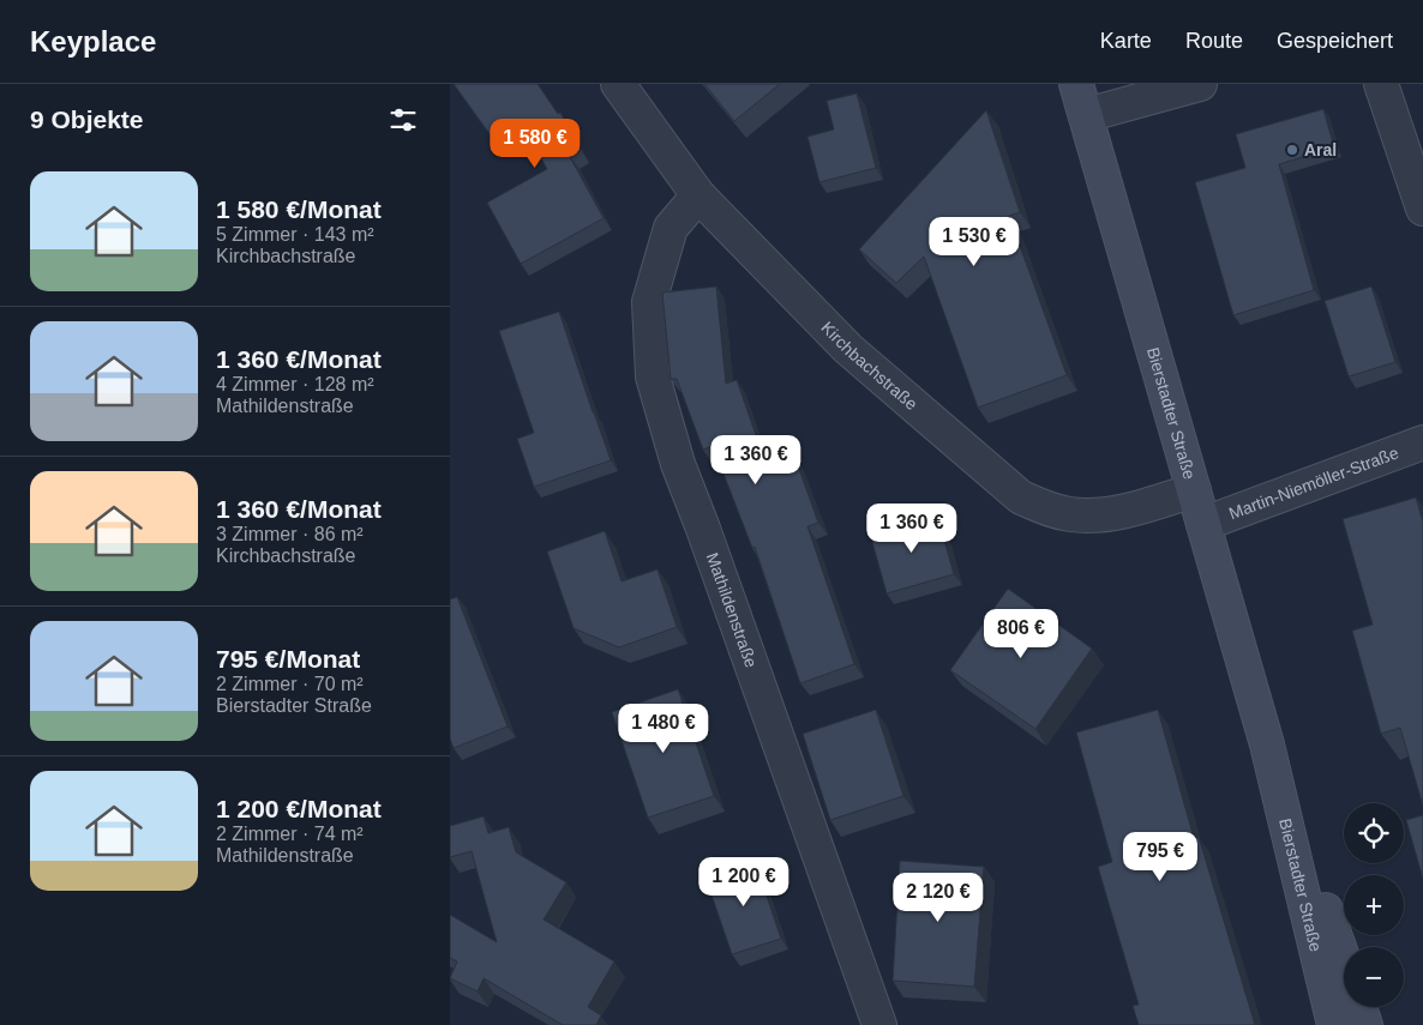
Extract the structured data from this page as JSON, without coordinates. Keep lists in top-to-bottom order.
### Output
{
  "streets": {
    "main road": ["Bierstadter Straße"],
    "street": ["Kirchbachstraße", "Martin-Niemöller-Straße", "Mathildenstraße"]
  },
  "crossings": [
    ["Kirchbachstraße", "Bierstadter Straße"],
    ["Kirchbachstraße", "Mathildenstraße"],
    ["Bierstadter Straße", "Martin-Niemöller-Straße"]
  ],
  "places": ["Aral"],
  "page": {
    "header": "Keyplace",
    "nav": ["Karte", "Route", "Gespeichert"],
    "heading": "9 Objekte",
    "price": [
      "1 580 €",
      "1 530 €",
      "1 360 €",
      "1 360 €",
      "806 €",
      "1 480 €",
      "795 €",
      "1 200 €",
      "2 120 €"
    ],
    "list": [
      {
        "name": "1 580 €/Monat",
        "note": "5 Zimmer · 143 m² · Kirchbachstraße"
      },
      {
        "name": "1 360 €/Monat",
        "note": "4 Zimmer · 128 m² · Mathildenstraße"
      },
      {
        "name": "1 360 €/Monat",
        "note": "3 Zimmer · 86 m² · Kirchbachstraße"
      },
      {
        "name": "795 €/Monat",
        "note": "2 Zimmer · 70 m² · Bierstadter Straße"
      },
      {
        "name": "1 200 €/Monat",
        "note": "2 Zimmer · 74 m² · Mathildenstraße"
      }
    ],
    "map_buttons": ["+", "−"]
  }
}
